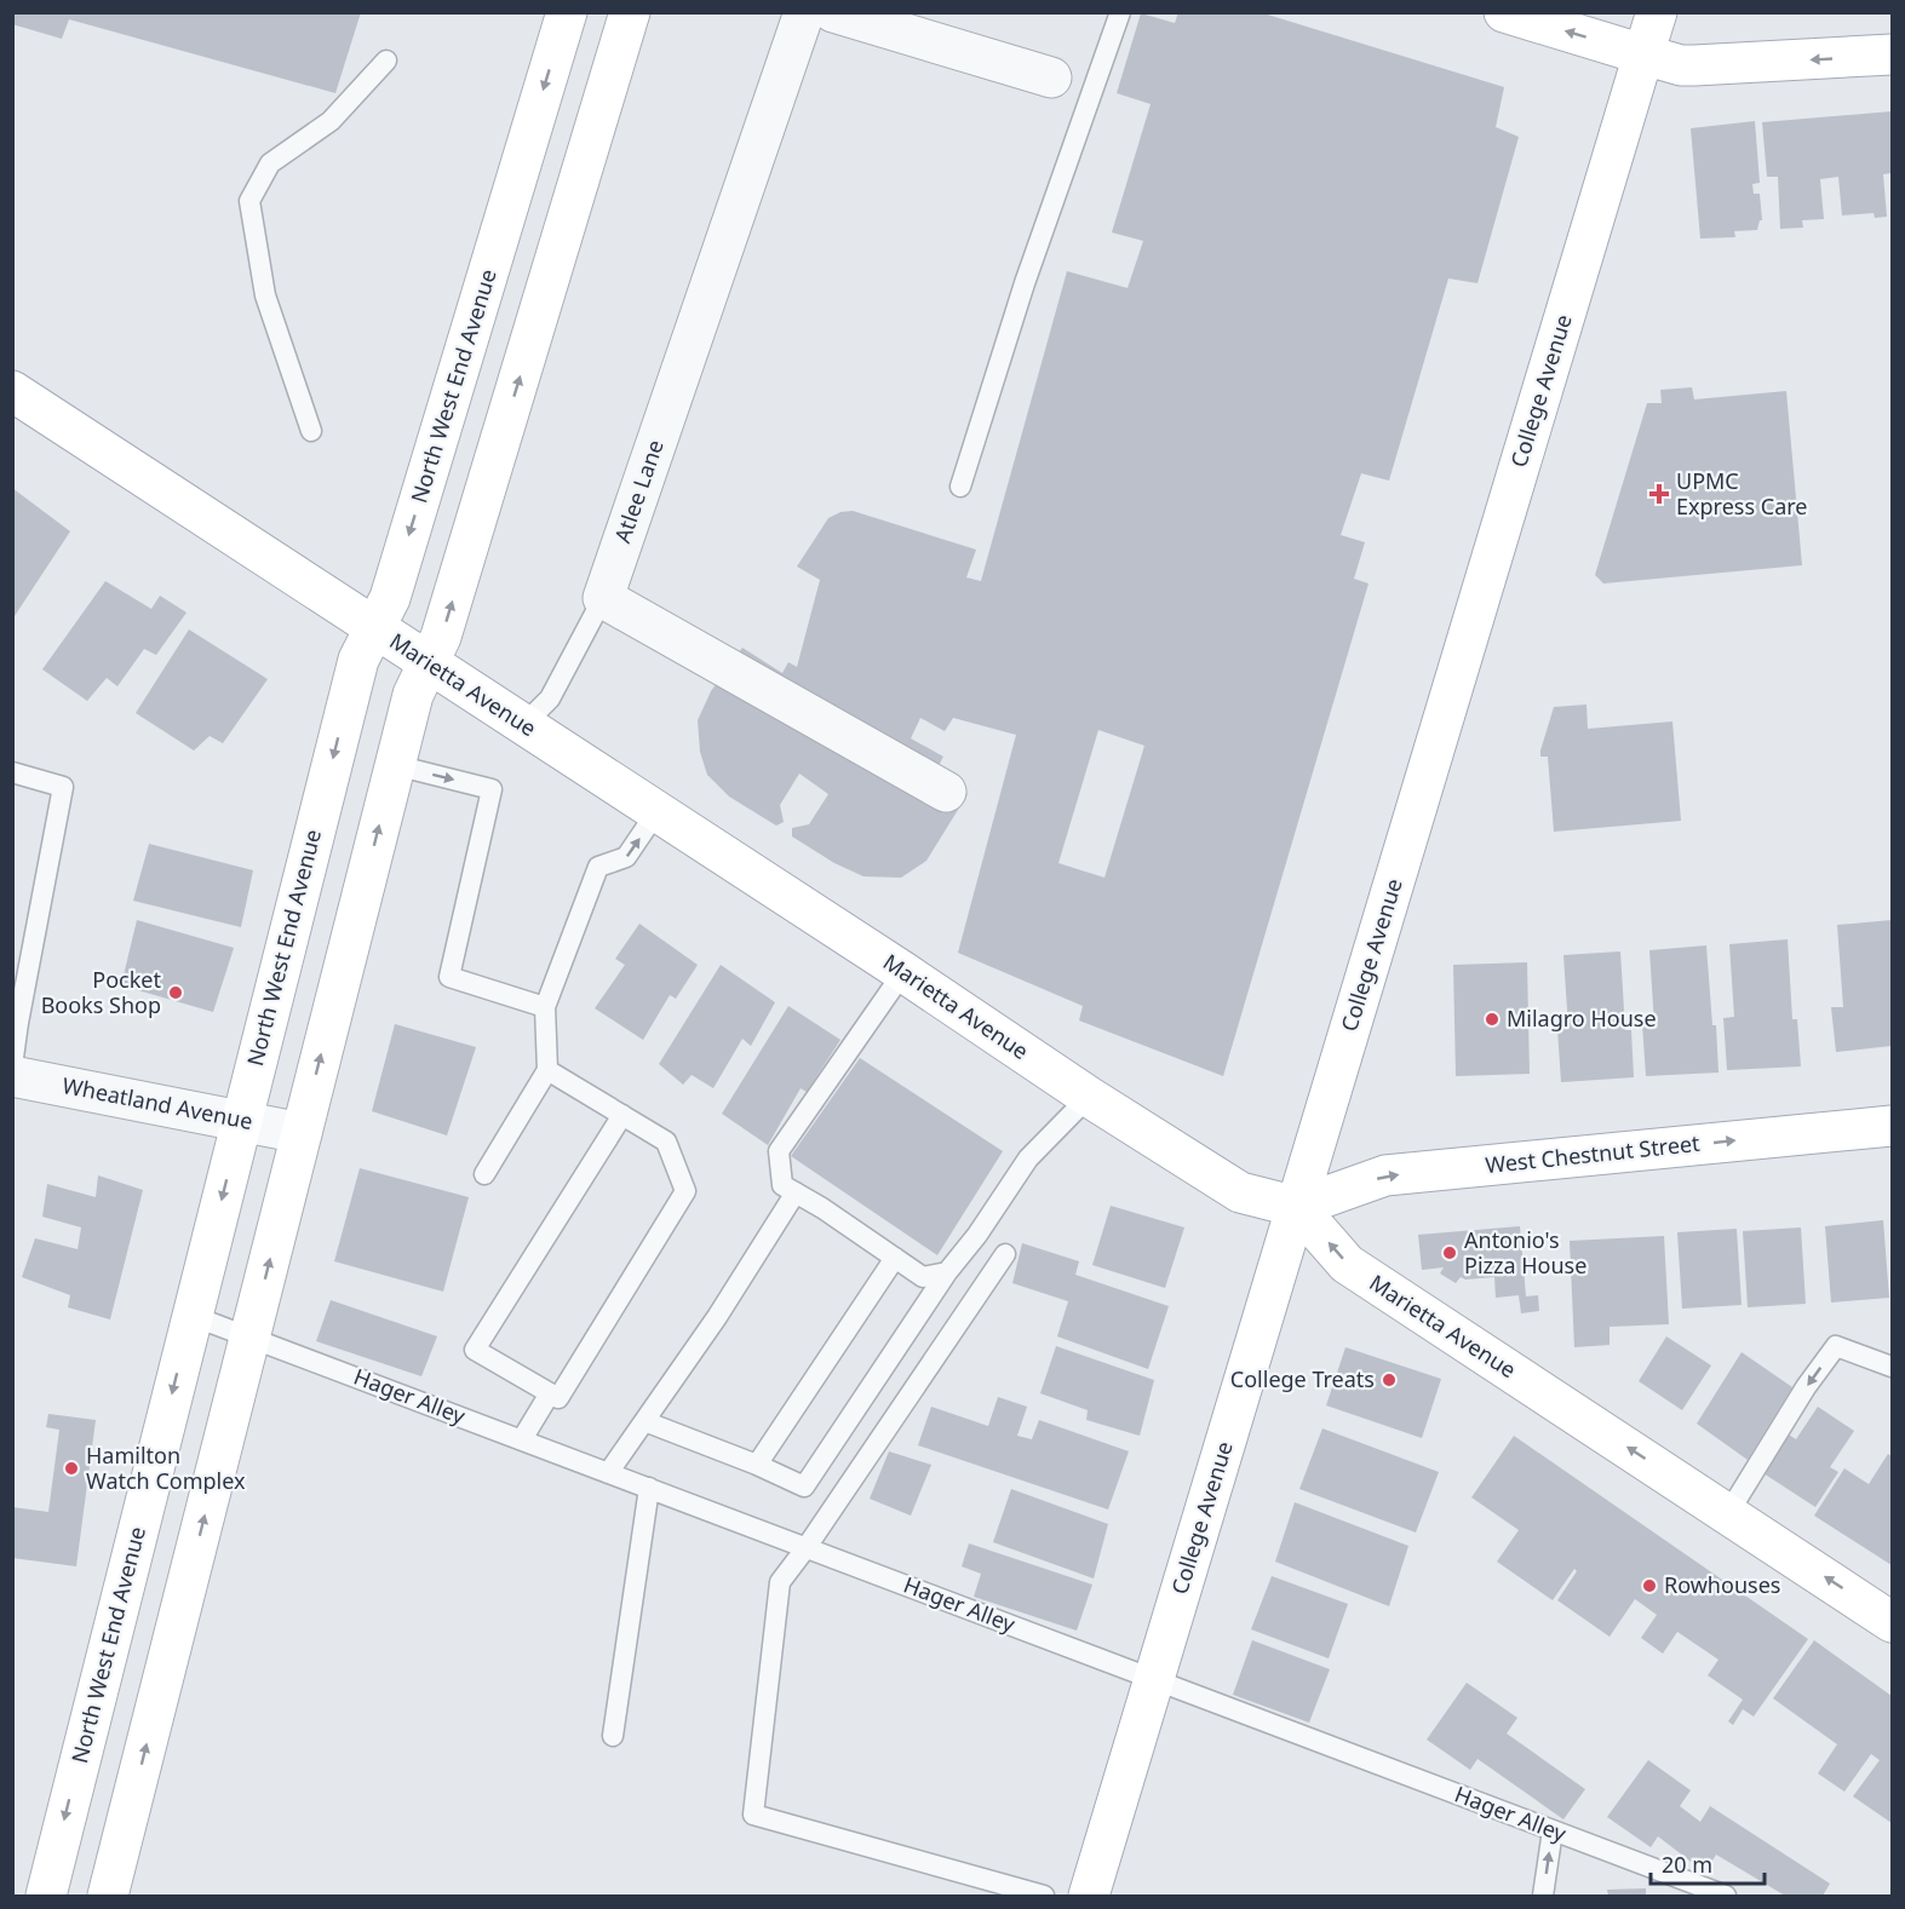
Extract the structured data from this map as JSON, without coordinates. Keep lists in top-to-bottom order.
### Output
{
  "streets": {
    "street": [
      "North West End Avenue",
      "College Avenue",
      "Atlee Lane",
      "Marietta Avenue",
      "Wheatland Avenue",
      "West Chestnut Street"
    ],
    "lane": ["Hager Alley"]
  },
  "crossings": [
    ["North West End Avenue", "Marietta Avenue"],
    ["North West End Avenue", "Wheatland Avenue"],
    ["North West End Avenue", "Hager Alley"],
    ["College Avenue", "Marietta Avenue"],
    ["College Avenue", "West Chestnut Street"],
    ["College Avenue", "Hager Alley"],
    ["Marietta Avenue", "West Chestnut Street"]
  ],
  "one_way": ["West Chestnut Street"],
  "places": {
    "health": ["UPMC Express Care"],
    "other": [
      "Pocket Books Shop",
      "Milagro House",
      "Antonio's Pizza House",
      "College Treats",
      "Hamilton Watch Complex",
      "Rowhouses"
    ]
  },
  "scale_bar": "20 m"
}
